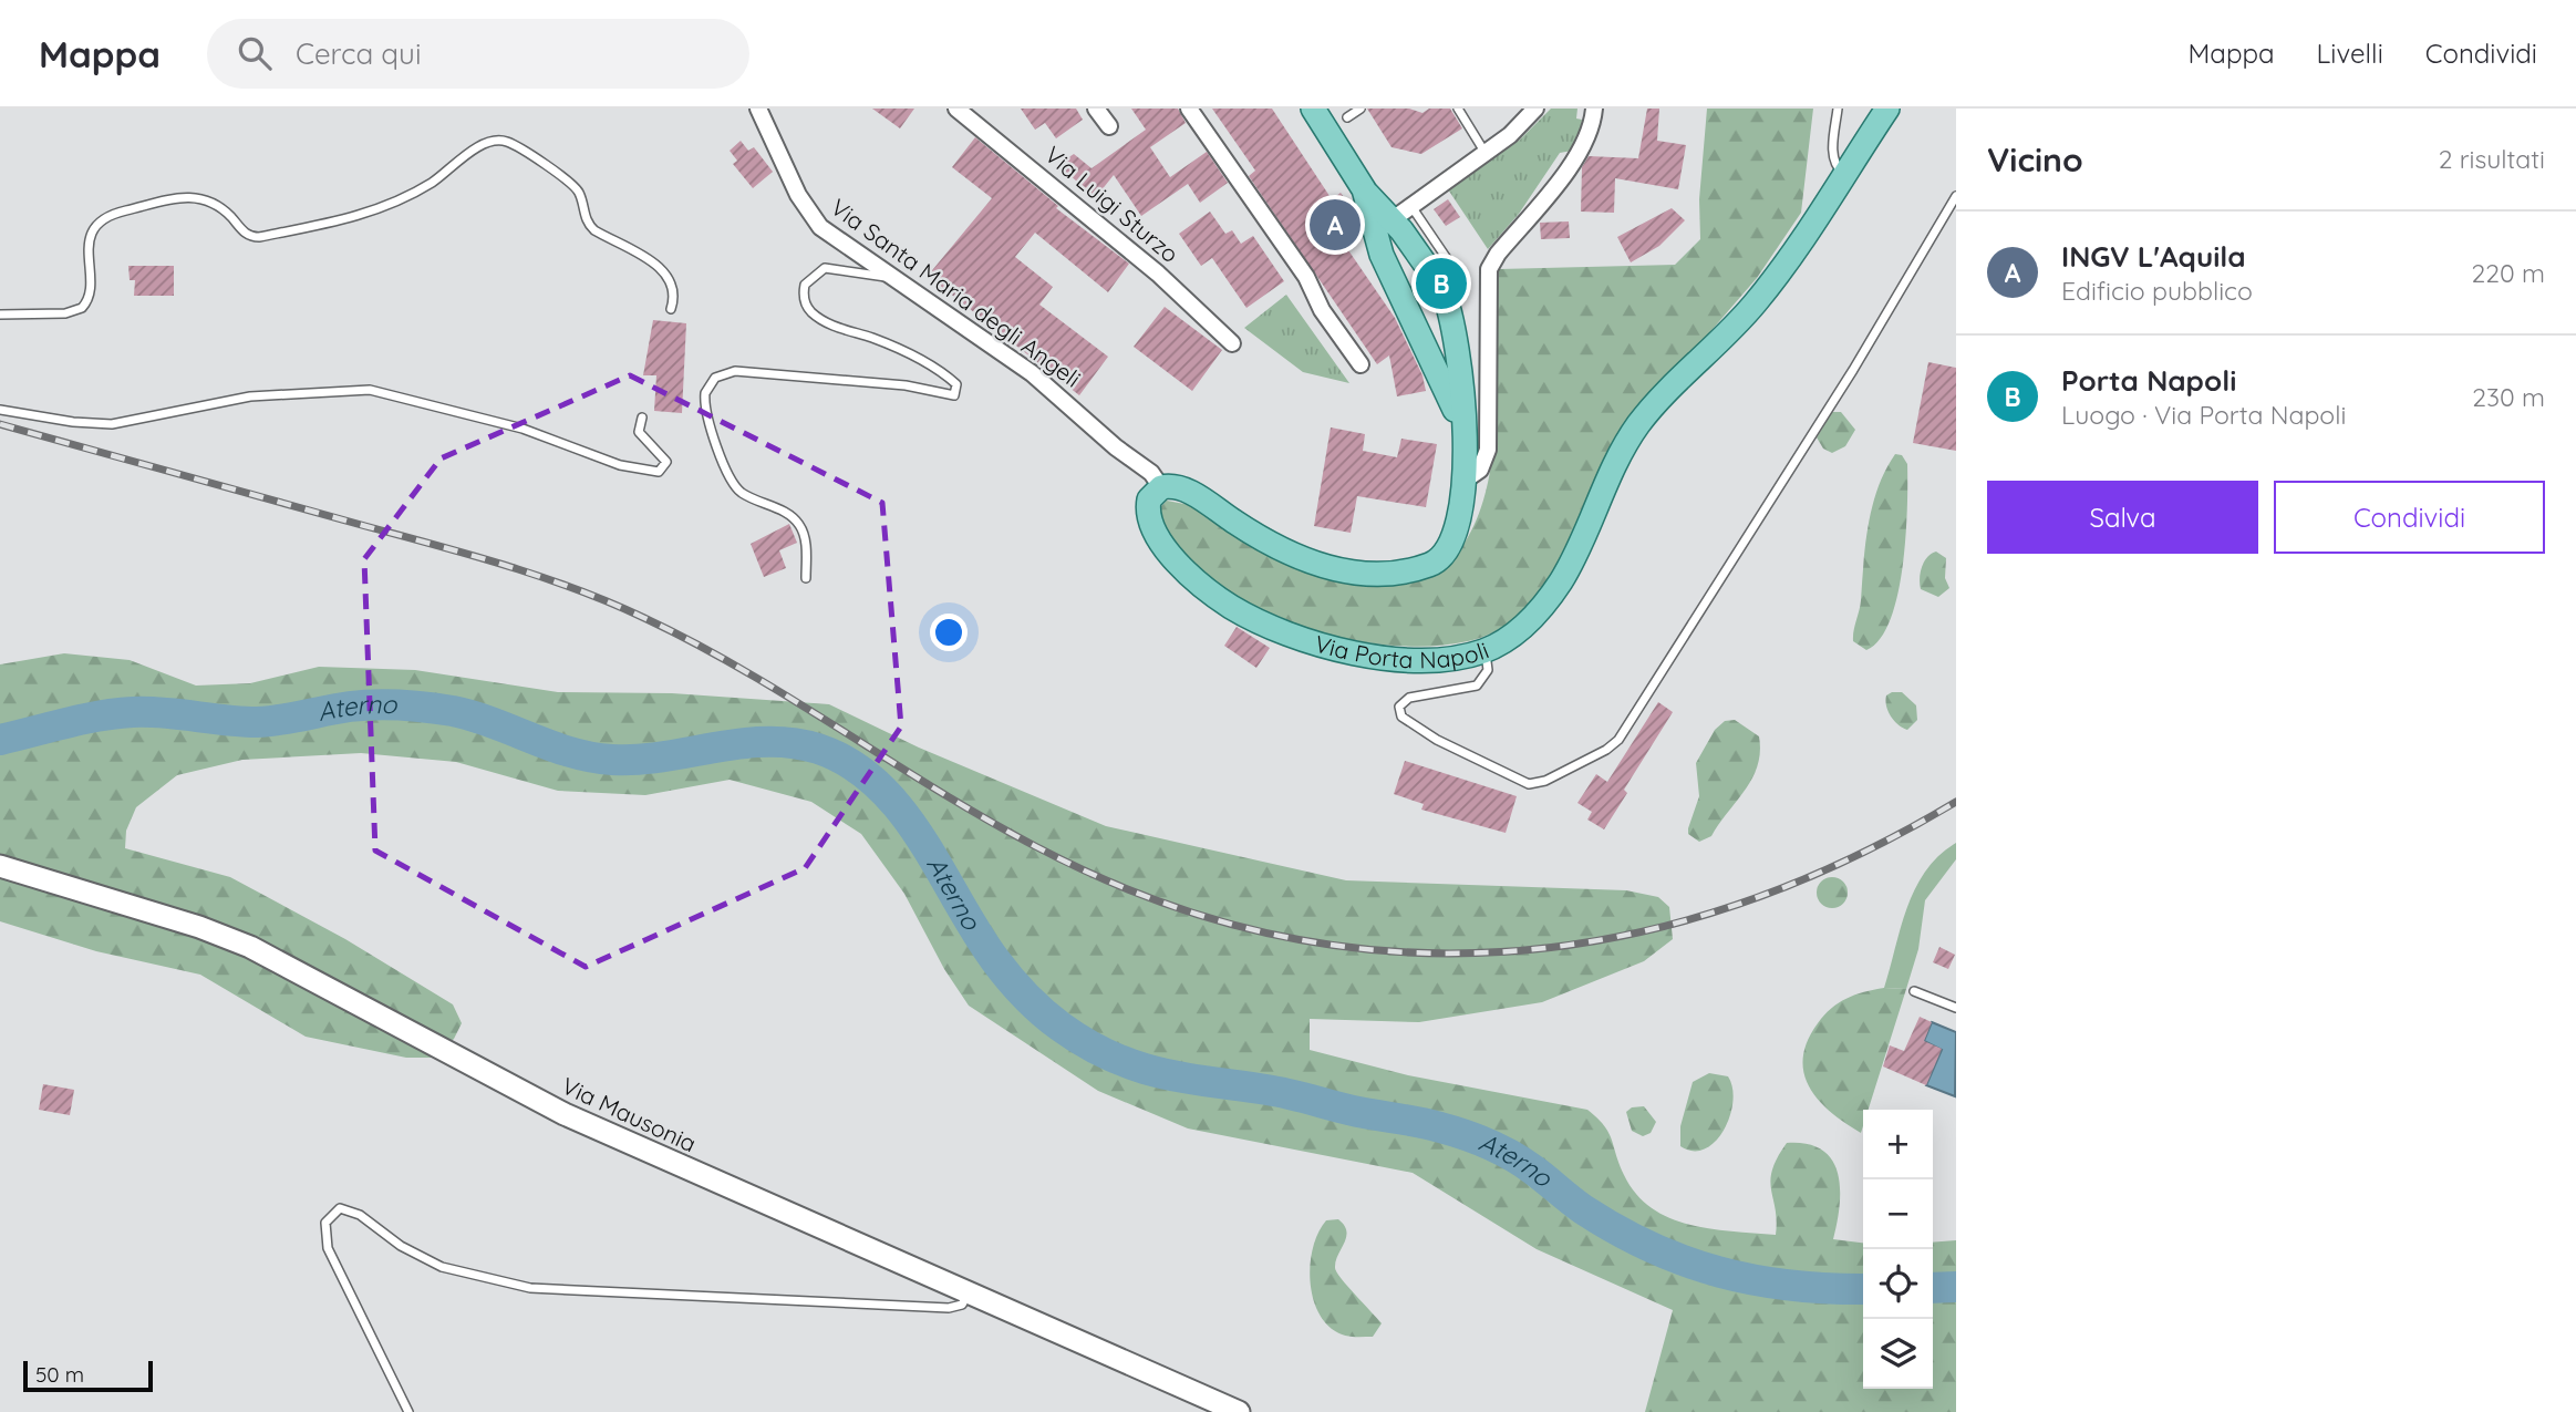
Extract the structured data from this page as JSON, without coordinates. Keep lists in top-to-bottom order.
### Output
{
  "streets": {
    "main road": ["Via Porta Napoli", "Via Mausonia"],
    "street": ["Via Luigi Sturzo", "Via Santa Maria degli Angeli"]
  },
  "crossings": [
    ["Via Santa Maria degli Angeli", "Via Porta Napoli"]
  ],
  "water": ["Aterno"],
  "scale_bar": "50 m",
  "page": {
    "header": "Mappa",
    "search": "Cerca qui",
    "nav": ["Mappa", "Livelli", "Condividi"],
    "heading": ["Vicino", "2 risultati"],
    "pins": ["A", "B"],
    "list": [
      {
        "mark": "A",
        "name": "INGV L'Aquila",
        "note": "Edificio pubblico",
        "value": "220 m"
      },
      {
        "mark": "B",
        "name": "Porta Napoli",
        "note": "Luogo · Via Porta Napoli",
        "value": "230 m"
      }
    ],
    "buttons": ["Salva", "Condividi"],
    "map_buttons": ["+", "−"],
    "scale": "50 m"
  }
}
